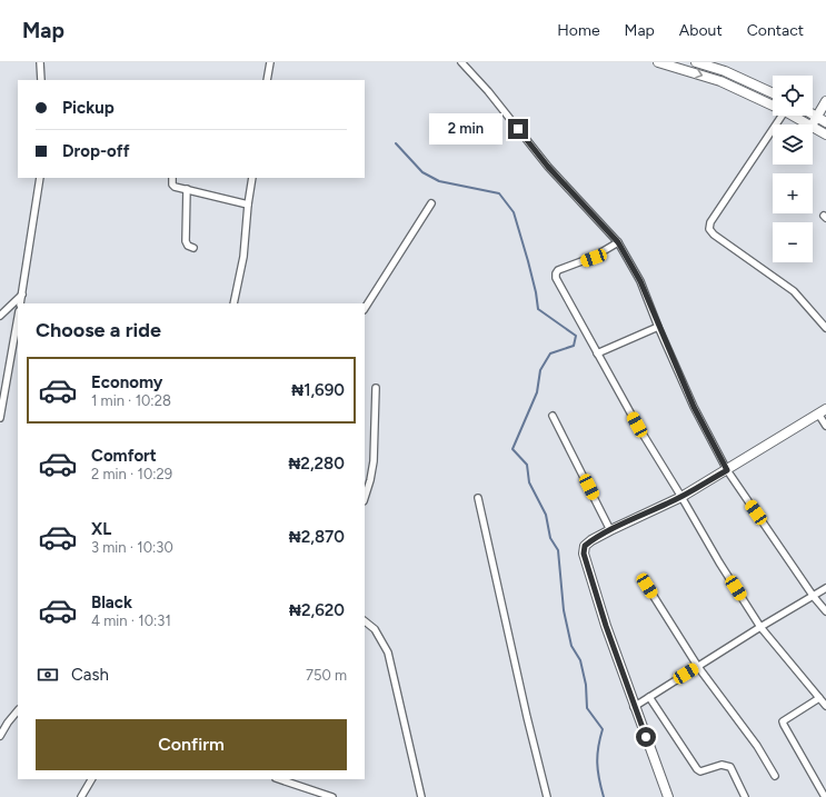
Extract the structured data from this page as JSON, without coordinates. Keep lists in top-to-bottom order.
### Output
{
  "page": {
    "header": "Map",
    "nav": [
      "Home",
      "Map",
      "About",
      "Contact"
    ],
    "map_buttons": ["+", "−"],
    "banner": ["Pickup", "Drop-off"],
    "bubble": "2 min",
    "heading": "Choose a ride",
    "list": [
      {
        "name": "Economy",
        "note": "1 min · 10:28",
        "value": "₦1,690"
      },
      {
        "name": "Comfort",
        "note": "2 min · 10:29",
        "value": "₦2,280"
      },
      {
        "name": "XL",
        "note": "3 min · 10:30",
        "value": "₦2,870"
      },
      {
        "name": "Black",
        "note": "4 min · 10:31",
        "value": "₦2,620"
      }
    ],
    "pay": ["Cash", "750 m"],
    "buttons": "Confirm"
  }
}
